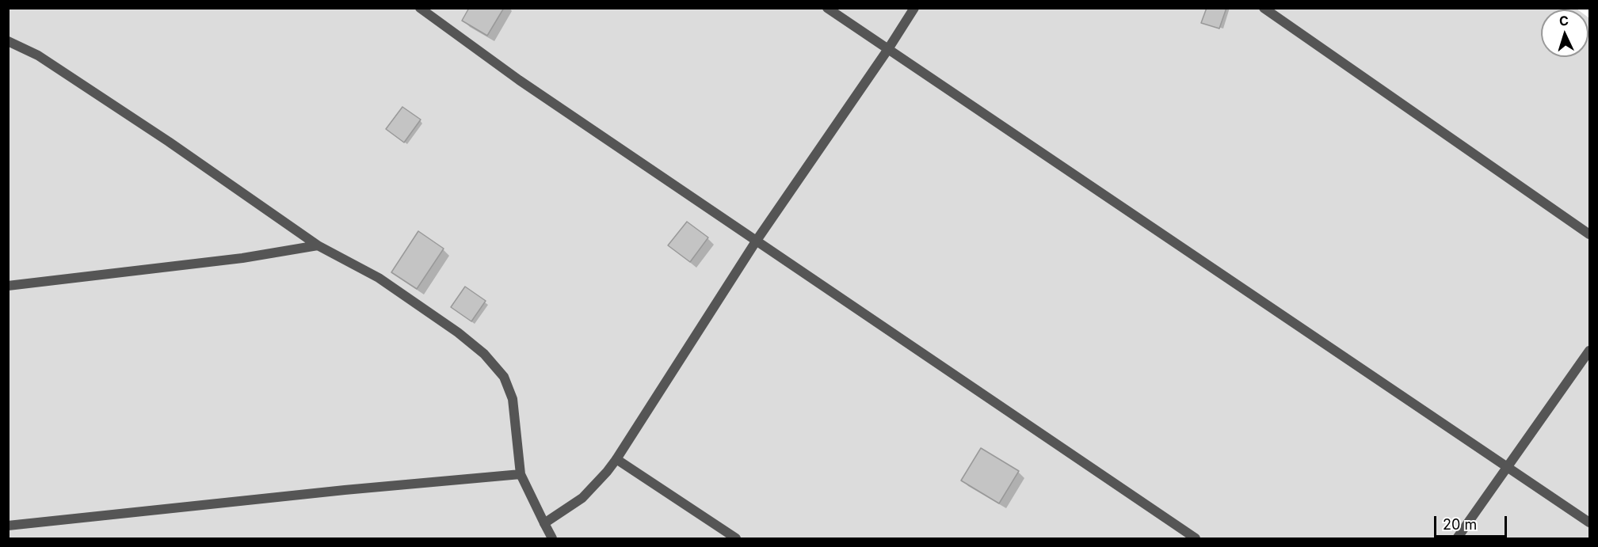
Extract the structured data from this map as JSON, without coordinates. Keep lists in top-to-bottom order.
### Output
{
  "scale_bar": "20 m",
  "north": "top"
}
